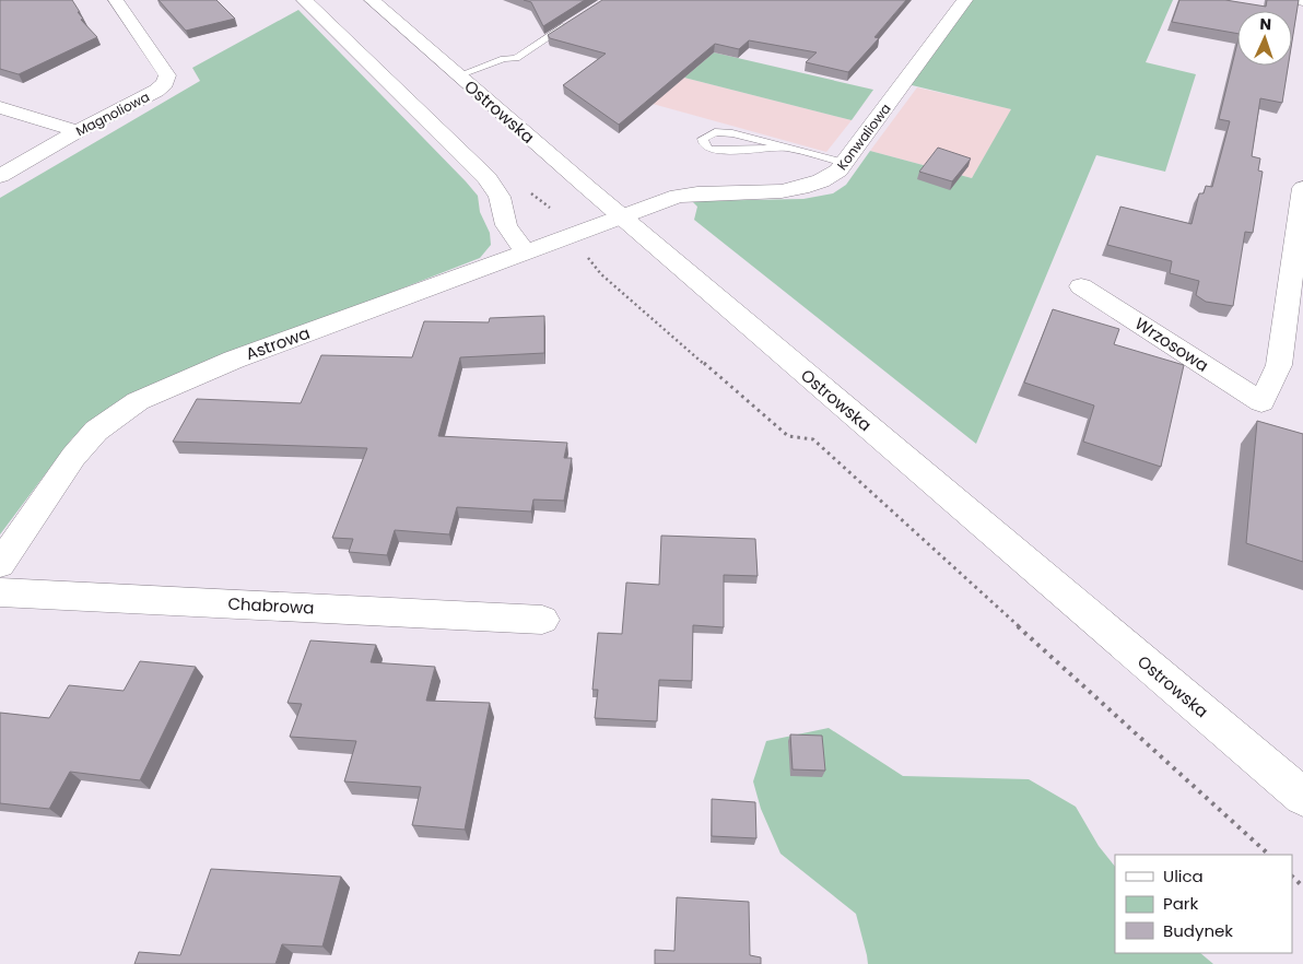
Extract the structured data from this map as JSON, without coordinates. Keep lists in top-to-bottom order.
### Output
{
  "streets": {
    "street": [
      "Ostrowska",
      "Magnoliowa",
      "Konwaliowa",
      "Astrowa",
      "Wrzosowa",
      "Chabrowa"
    ]
  },
  "crossings": [
    ["Ostrowska", "Konwaliowa"],
    ["Ostrowska", "Astrowa"],
    ["Konwaliowa", "Astrowa"]
  ],
  "legend": ["Ulica", "Park", "Budynek"],
  "north": "top"
}
